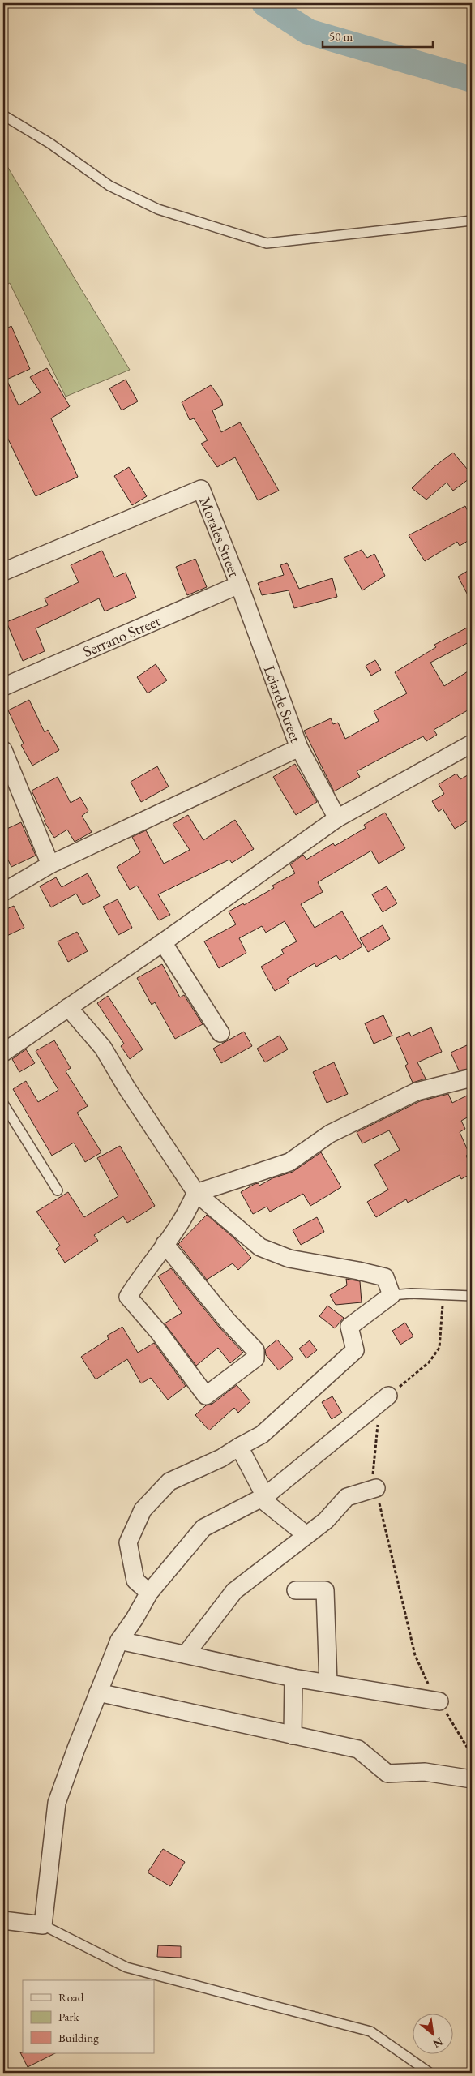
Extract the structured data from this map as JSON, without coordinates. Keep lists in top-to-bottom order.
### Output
{
  "streets": {
    "street": ["Morales Street", "Serrano Street", "Lejarde Street"]
  },
  "crossings": [
    ["Morales Street", "Serrano Street"],
    ["Morales Street", "Lejarde Street"],
    ["Serrano Street", "Lejarde Street"]
  ],
  "legend": ["Road", "Park", "Building"],
  "scale_bar": "50 m",
  "north": "bottom right"
}
